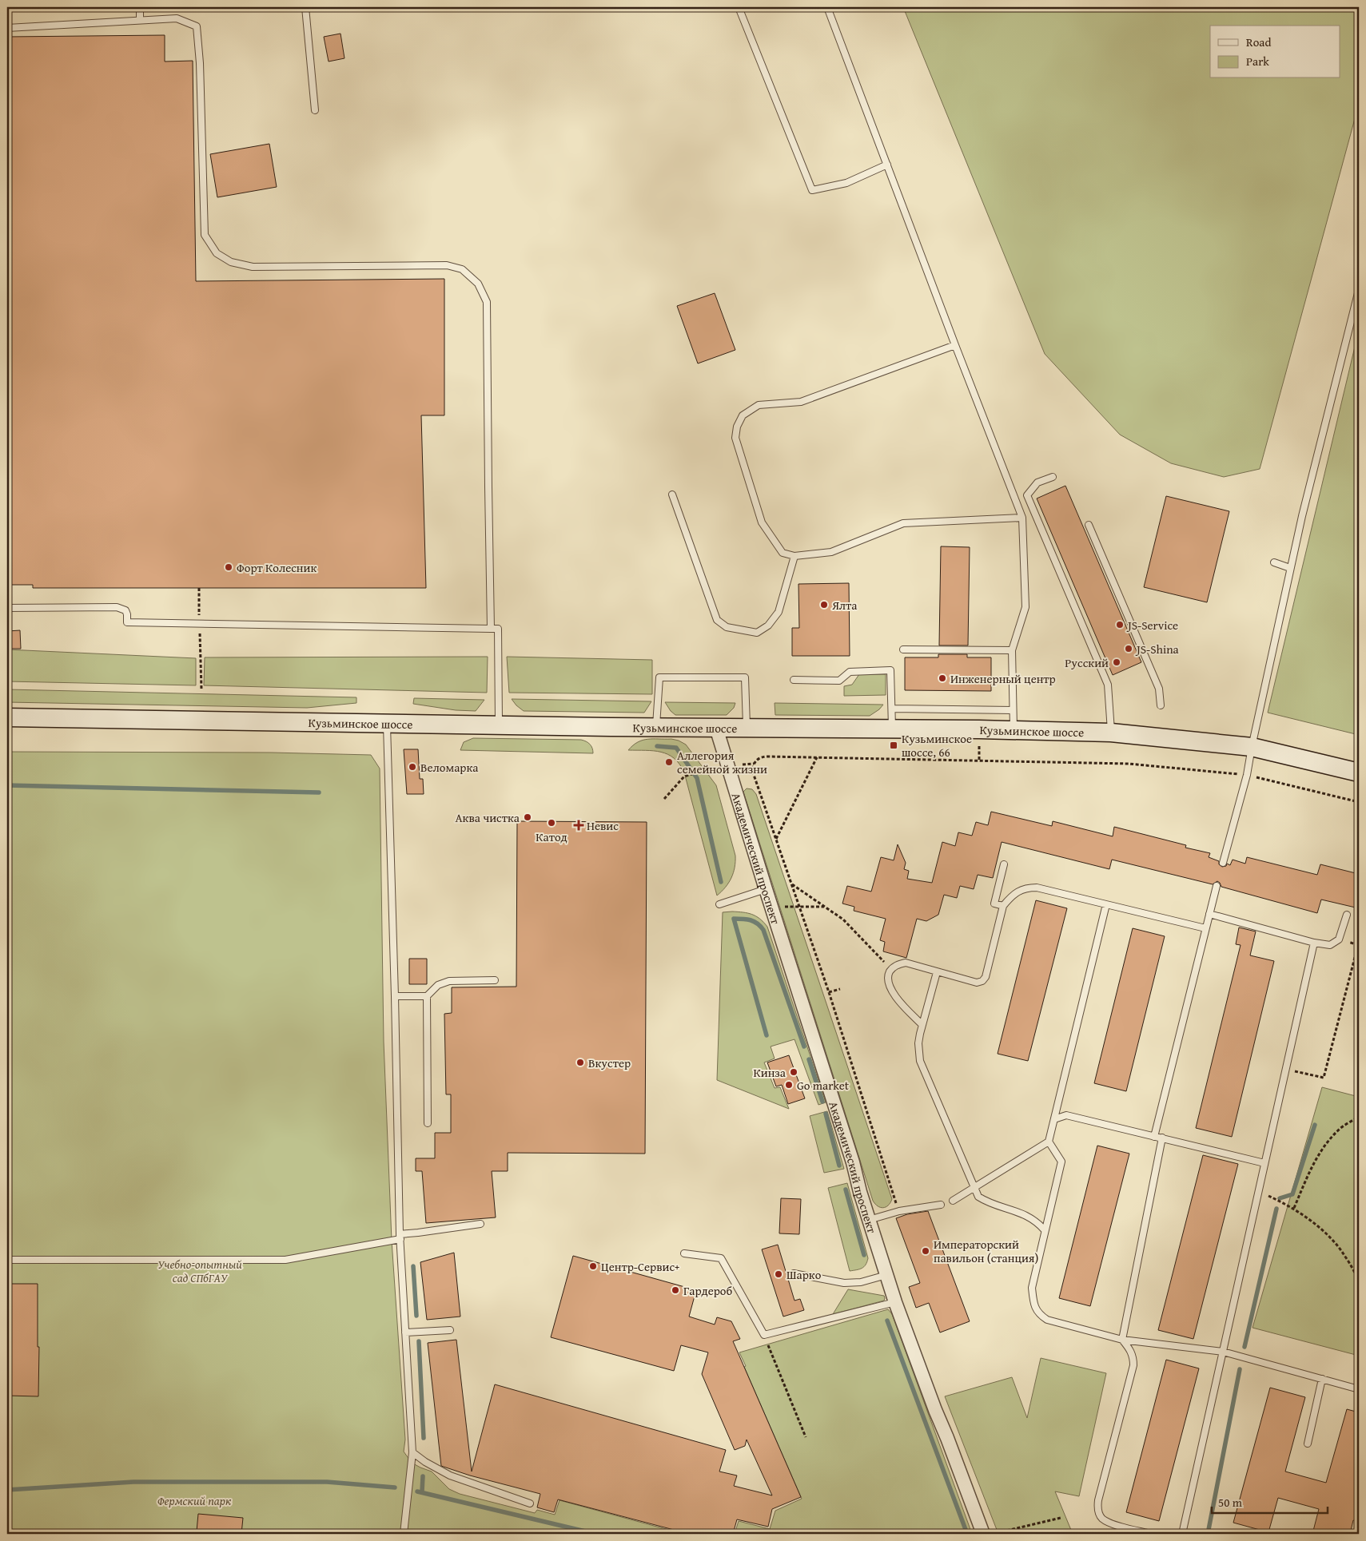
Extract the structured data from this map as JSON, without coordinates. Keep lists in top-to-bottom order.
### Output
{
  "streets": {
    "main road": ["Кузьминское шоссе"],
    "street": ["Академический проспект"]
  },
  "crossings": [
    ["Кузьминское шоссе", "Академический проспект"]
  ],
  "parks": ["Учебно-опытный сад СПбГАУ", "Фермский парк"],
  "places": {
    "other": [
      "Форт Колесник",
      "Ялта",
      "JS-Service",
      "JS-Shina",
      "Русский",
      "Инженерный центр",
      "Аллегория семейной жизни",
      "Веломарка",
      "Аква чистка",
      "Катод",
      "Вкустер",
      "Кинза",
      "Go market",
      "Императорский павильон (станция)",
      "Центр-Сервис+",
      "Шарко",
      "Гардероб"
    ],
    "transit": ["Кузьминское шоссе, 66"],
    "health": ["Невис"]
  },
  "legend": ["Road", "Park"],
  "scale_bar": "50 m"
}
